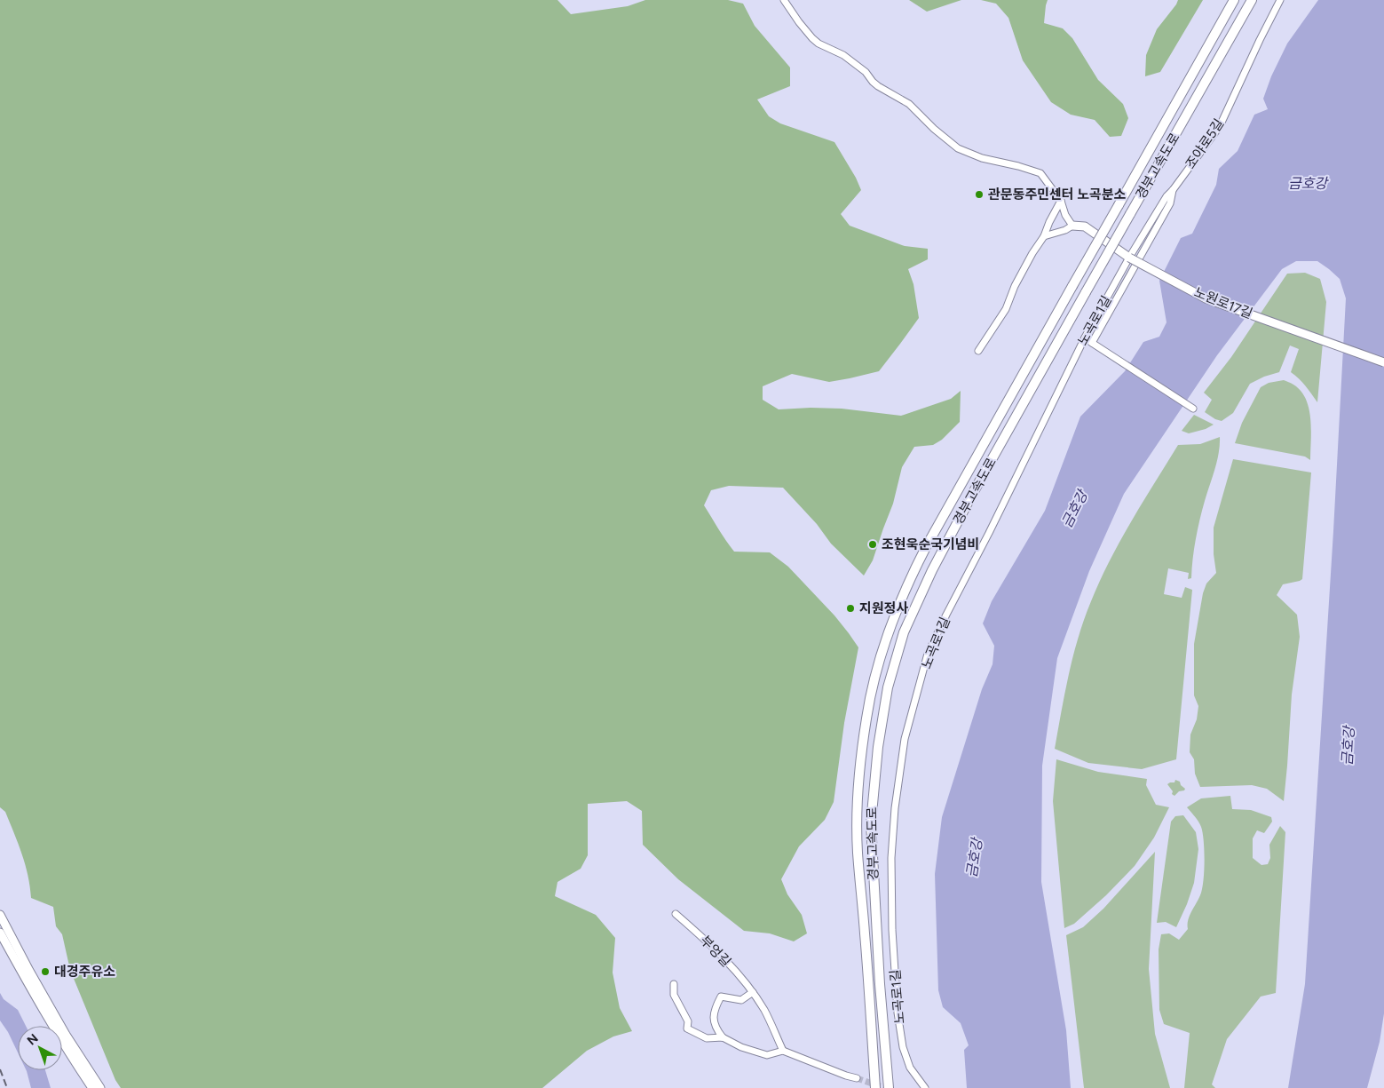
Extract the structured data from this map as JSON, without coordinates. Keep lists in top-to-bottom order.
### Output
{
  "streets": {
    "highway": ["경부고속도로"],
    "main road": ["노원로17길"],
    "street": ["조야로5길", "노곡로1길", "부엉길"]
  },
  "crossings": [
    ["조야로5길", "노원로17길"],
    ["조야로5길", "노곡로1길"],
    ["노원로17길", "노곡로1길"]
  ],
  "water": ["금호강"],
  "places": [
    "관문동주민센터 노곡분소",
    "조현욱순국기념비",
    "지원정사",
    "대경주유소"
  ],
  "north": "top left"
}
